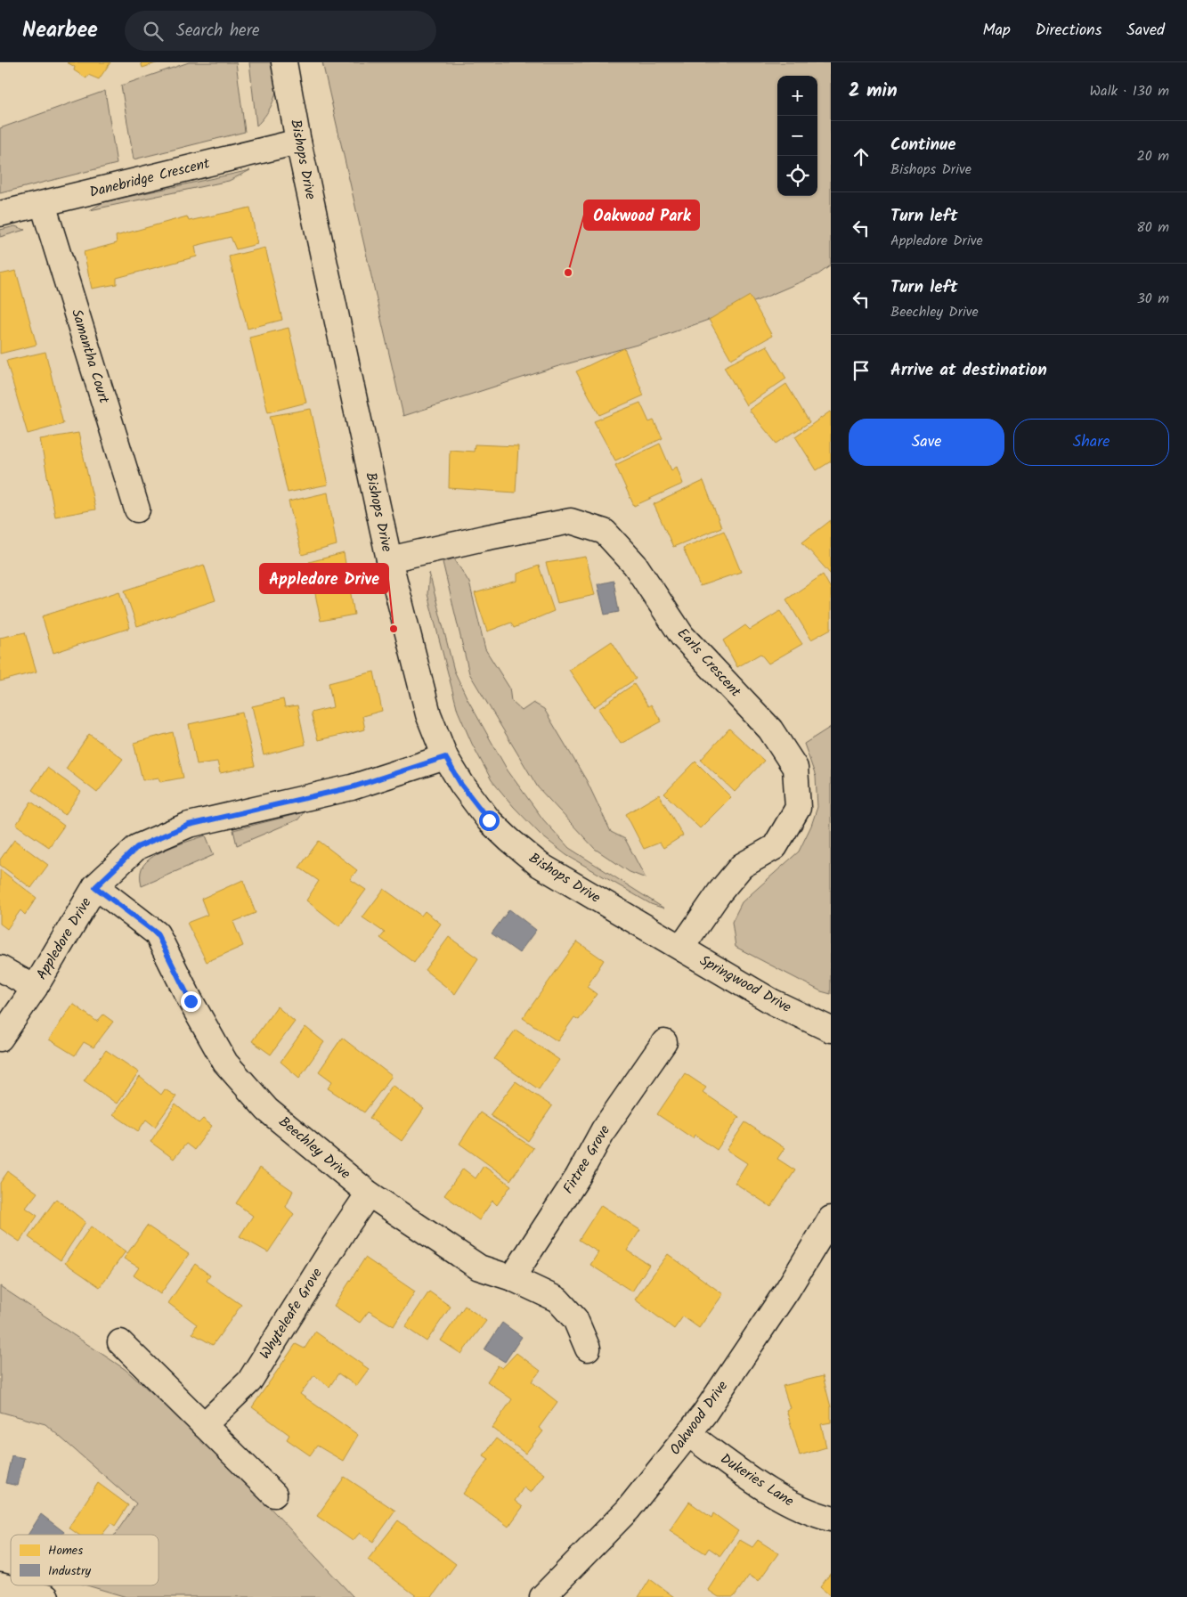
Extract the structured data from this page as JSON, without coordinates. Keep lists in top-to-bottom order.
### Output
{
  "streets": {
    "street": [
      "Bishops Drive",
      "Danebridge Crescent",
      "Samantha Court",
      "Earls Crescent",
      "Appledore Drive",
      "Springwood Drive",
      "Beechley Drive",
      "Firtree Grove",
      "Whyteleafe Grove",
      "Oakwood Drive",
      "Dukeries Lane"
    ]
  },
  "crossings": [
    ["Bishops Drive", "Danebridge Crescent"],
    ["Bishops Drive", "Earls Crescent"],
    ["Bishops Drive", "Appledore Drive"],
    ["Bishops Drive", "Springwood Drive"],
    ["Danebridge Crescent", "Samantha Court"],
    ["Earls Crescent", "Springwood Drive"],
    ["Appledore Drive", "Beechley Drive"],
    ["Beechley Drive", "Firtree Grove"],
    ["Beechley Drive", "Whyteleafe Grove"],
    ["Oakwood Drive", "Dukeries Lane"]
  ],
  "places": ["Oakwood Park", "Appledore Drive"],
  "legend": ["Homes", "Industry"],
  "page": {
    "header": "Nearbee",
    "search": "Search here",
    "nav": ["Map", "Directions", "Saved"],
    "heading": ["2 min", "Walk · 130 m"],
    "map_buttons": ["+", "−"],
    "list": [
      ["Continue", "Bishops Drive", "20 m"],
      ["Turn left", "Appledore Drive", "80 m"],
      ["Turn left", "Beechley Drive", "30 m"],
      "Arrive at destination"
    ],
    "buttons": ["Save", "Share"]
  }
}
